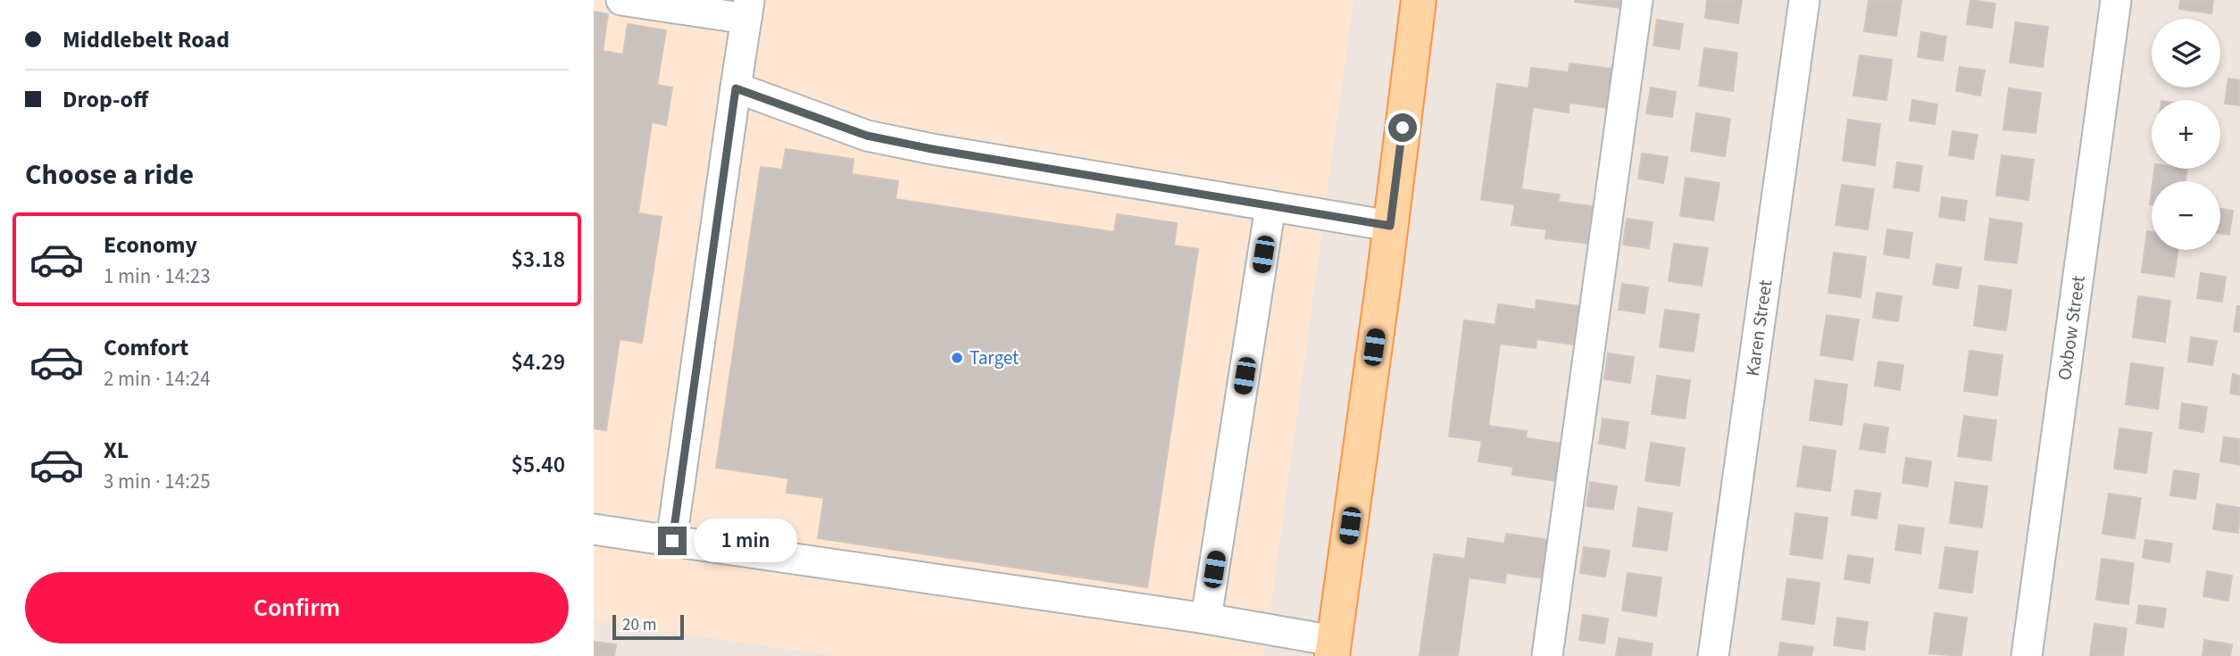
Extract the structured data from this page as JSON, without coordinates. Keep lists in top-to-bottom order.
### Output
{
  "streets": {
    "street": ["Karen Street", "Oxbow Street"]
  },
  "places": ["Target"],
  "scale_bar": "20 m",
  "page": {
    "banner": ["Middlebelt Road", "Drop-off"],
    "map_buttons": ["+", "−"],
    "heading": "Choose a ride",
    "list": [
      {
        "name": "Economy",
        "note": "1 min · 14:23",
        "value": "$3.18"
      },
      {
        "name": "Comfort",
        "note": "2 min · 14:24",
        "value": "$4.29"
      },
      {
        "name": "XL",
        "note": "3 min · 14:25",
        "value": "$5.40"
      }
    ],
    "bubble": "1 min",
    "buttons": "Confirm",
    "scale": "20 m"
  }
}
